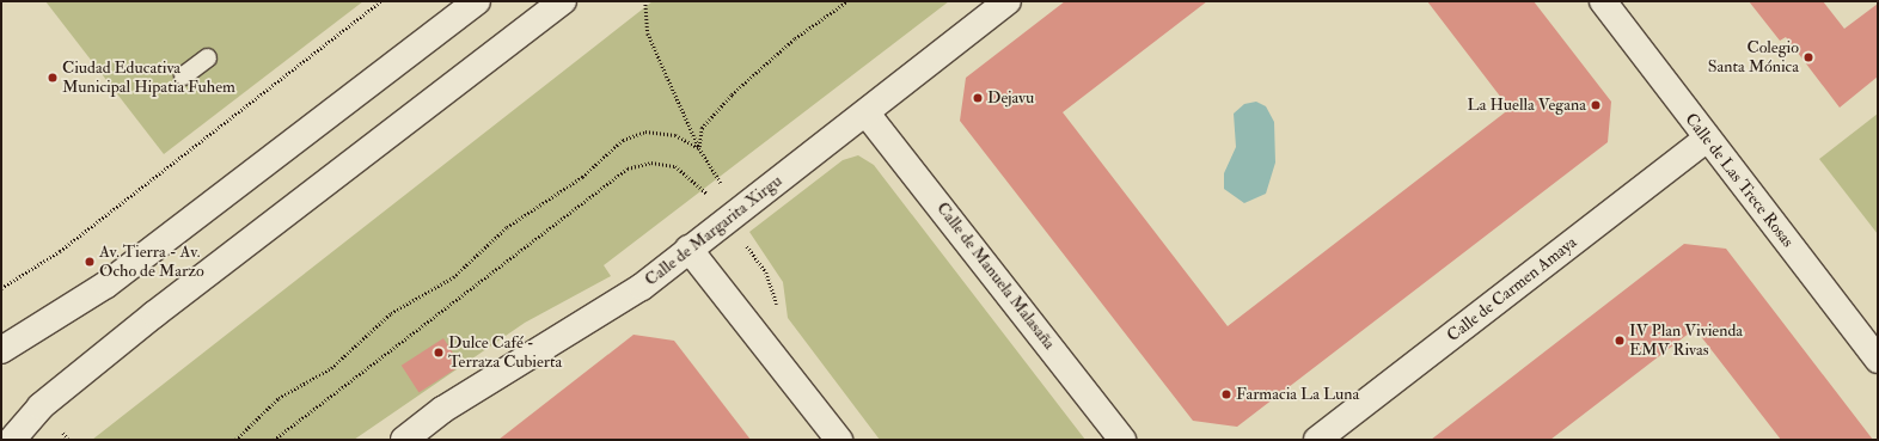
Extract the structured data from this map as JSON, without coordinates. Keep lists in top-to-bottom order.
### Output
{
  "streets": {
    "street": [
      "Calle de Las Trece Rosas",
      "Calle de Margarita Xirgu",
      "Calle de Manuela Malasaña",
      "Calle de Carmen Amaya"
    ]
  },
  "crossings": [
    ["Calle de Las Trece Rosas", "Calle de Carmen Amaya"],
    ["Calle de Margarita Xirgu", "Calle de Manuela Malasaña"]
  ],
  "places": [
    "Colegio Santa Mónica",
    "Ciudad Educativa Municipal Hipatia Fuhem",
    "Dejavu",
    "La Huella Vegana",
    "Av. Tierra - Av. Ocho de Marzo",
    "IV Plan Vivienda EMV Rivas",
    "Dulce Café - Terraza Cubierta",
    "Farmacia La Luna"
  ]
}
